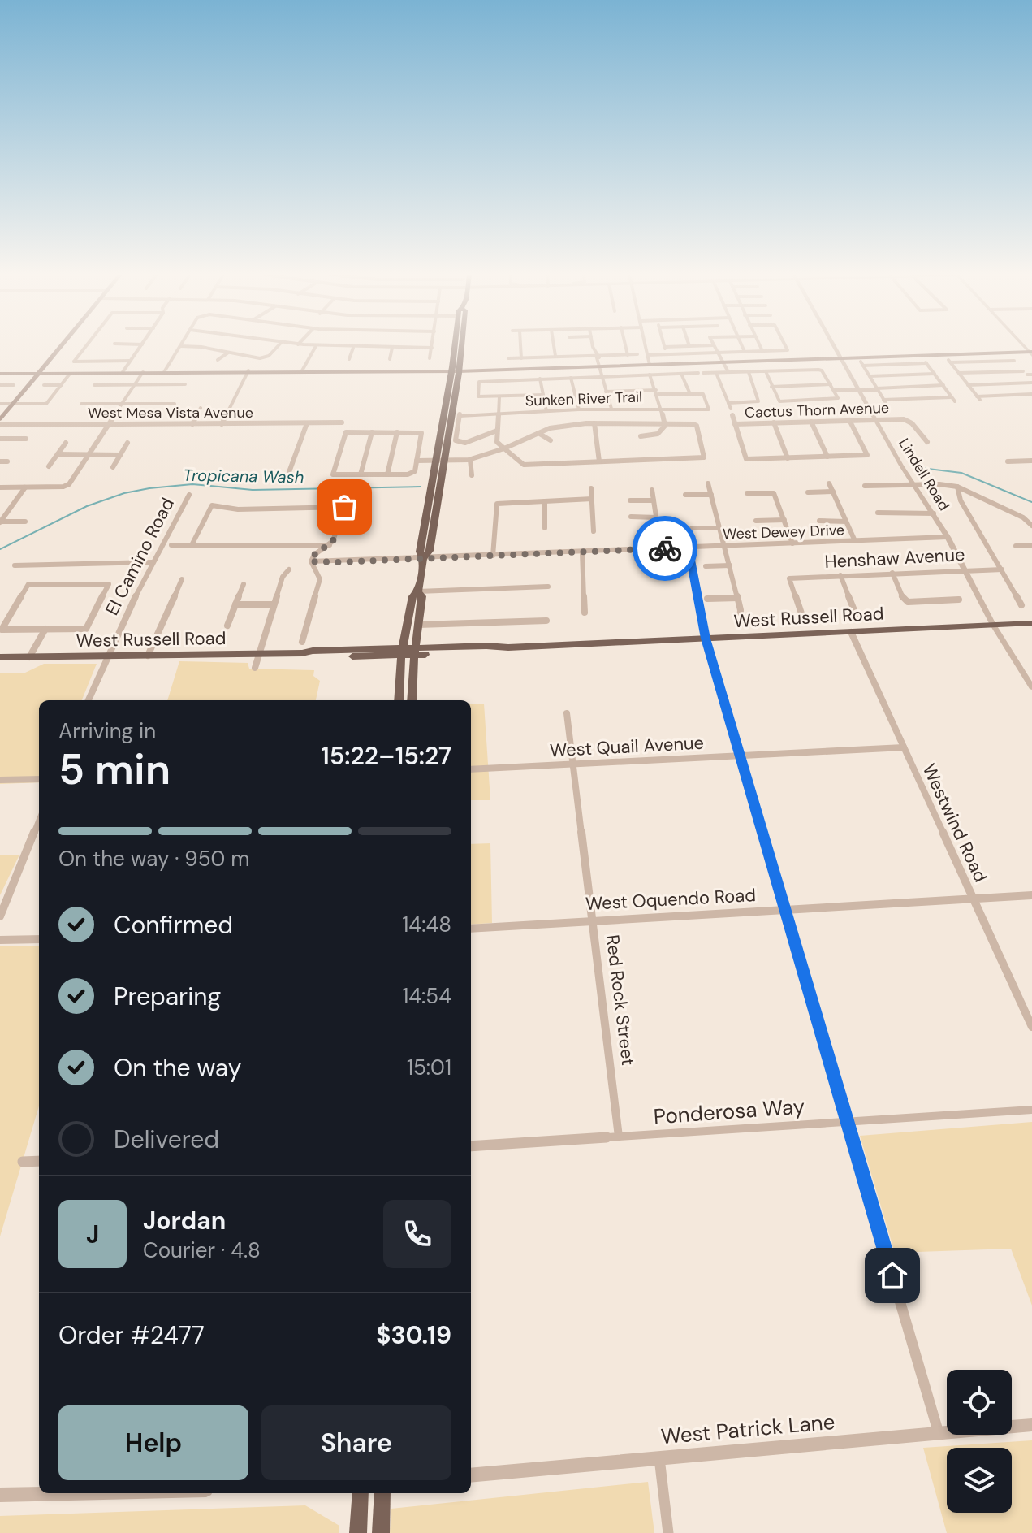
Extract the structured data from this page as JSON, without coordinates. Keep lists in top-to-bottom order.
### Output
{
  "streets": {
    "main road": ["West Russell Road"],
    "street": [
      "Sunken River Trail",
      "Cactus Thorn Avenue",
      "West Mesa Vista Avenue",
      "Lindell Road",
      "West Dewey Drive",
      "El Camino Road",
      "Henshaw Avenue",
      "West Quail Avenue",
      "Westwind Road",
      "West Oquendo Road",
      "Red Rock Street",
      "Ponderosa Way",
      "West Patrick Lane"
    ]
  },
  "crossings": [
    ["Cactus Thorn Avenue", "Lindell Road"],
    ["Lindell Road", "West Dewey Drive"],
    ["Lindell Road", "Henshaw Avenue"],
    ["Lindell Road", "West Russell Road"],
    ["El Camino Road", "West Russell Road"],
    ["West Russell Road", "Westwind Road"],
    ["West Quail Avenue", "Westwind Road"],
    ["West Quail Avenue", "Red Rock Street"],
    ["Westwind Road", "West Oquendo Road"],
    ["West Oquendo Road", "Red Rock Street"],
    ["Red Rock Street", "Ponderosa Way"]
  ],
  "water": ["Tropicana Wash"],
  "page": {
    "heading": ["5 min", "Arriving in", "15:22–15:27"],
    "panel": [
      "Jordan",
      "Courier · 4.8",
      "Order #2477",
      "$30.19"
    ],
    "bar": "On the way · 950 m",
    "list": [
      ["Confirmed", "14:48"],
      ["Preparing", "14:54"],
      ["On the way", "15:01"],
      "Delivered"
    ],
    "round": "J",
    "buttons": ["Help", "Share"]
  }
}
